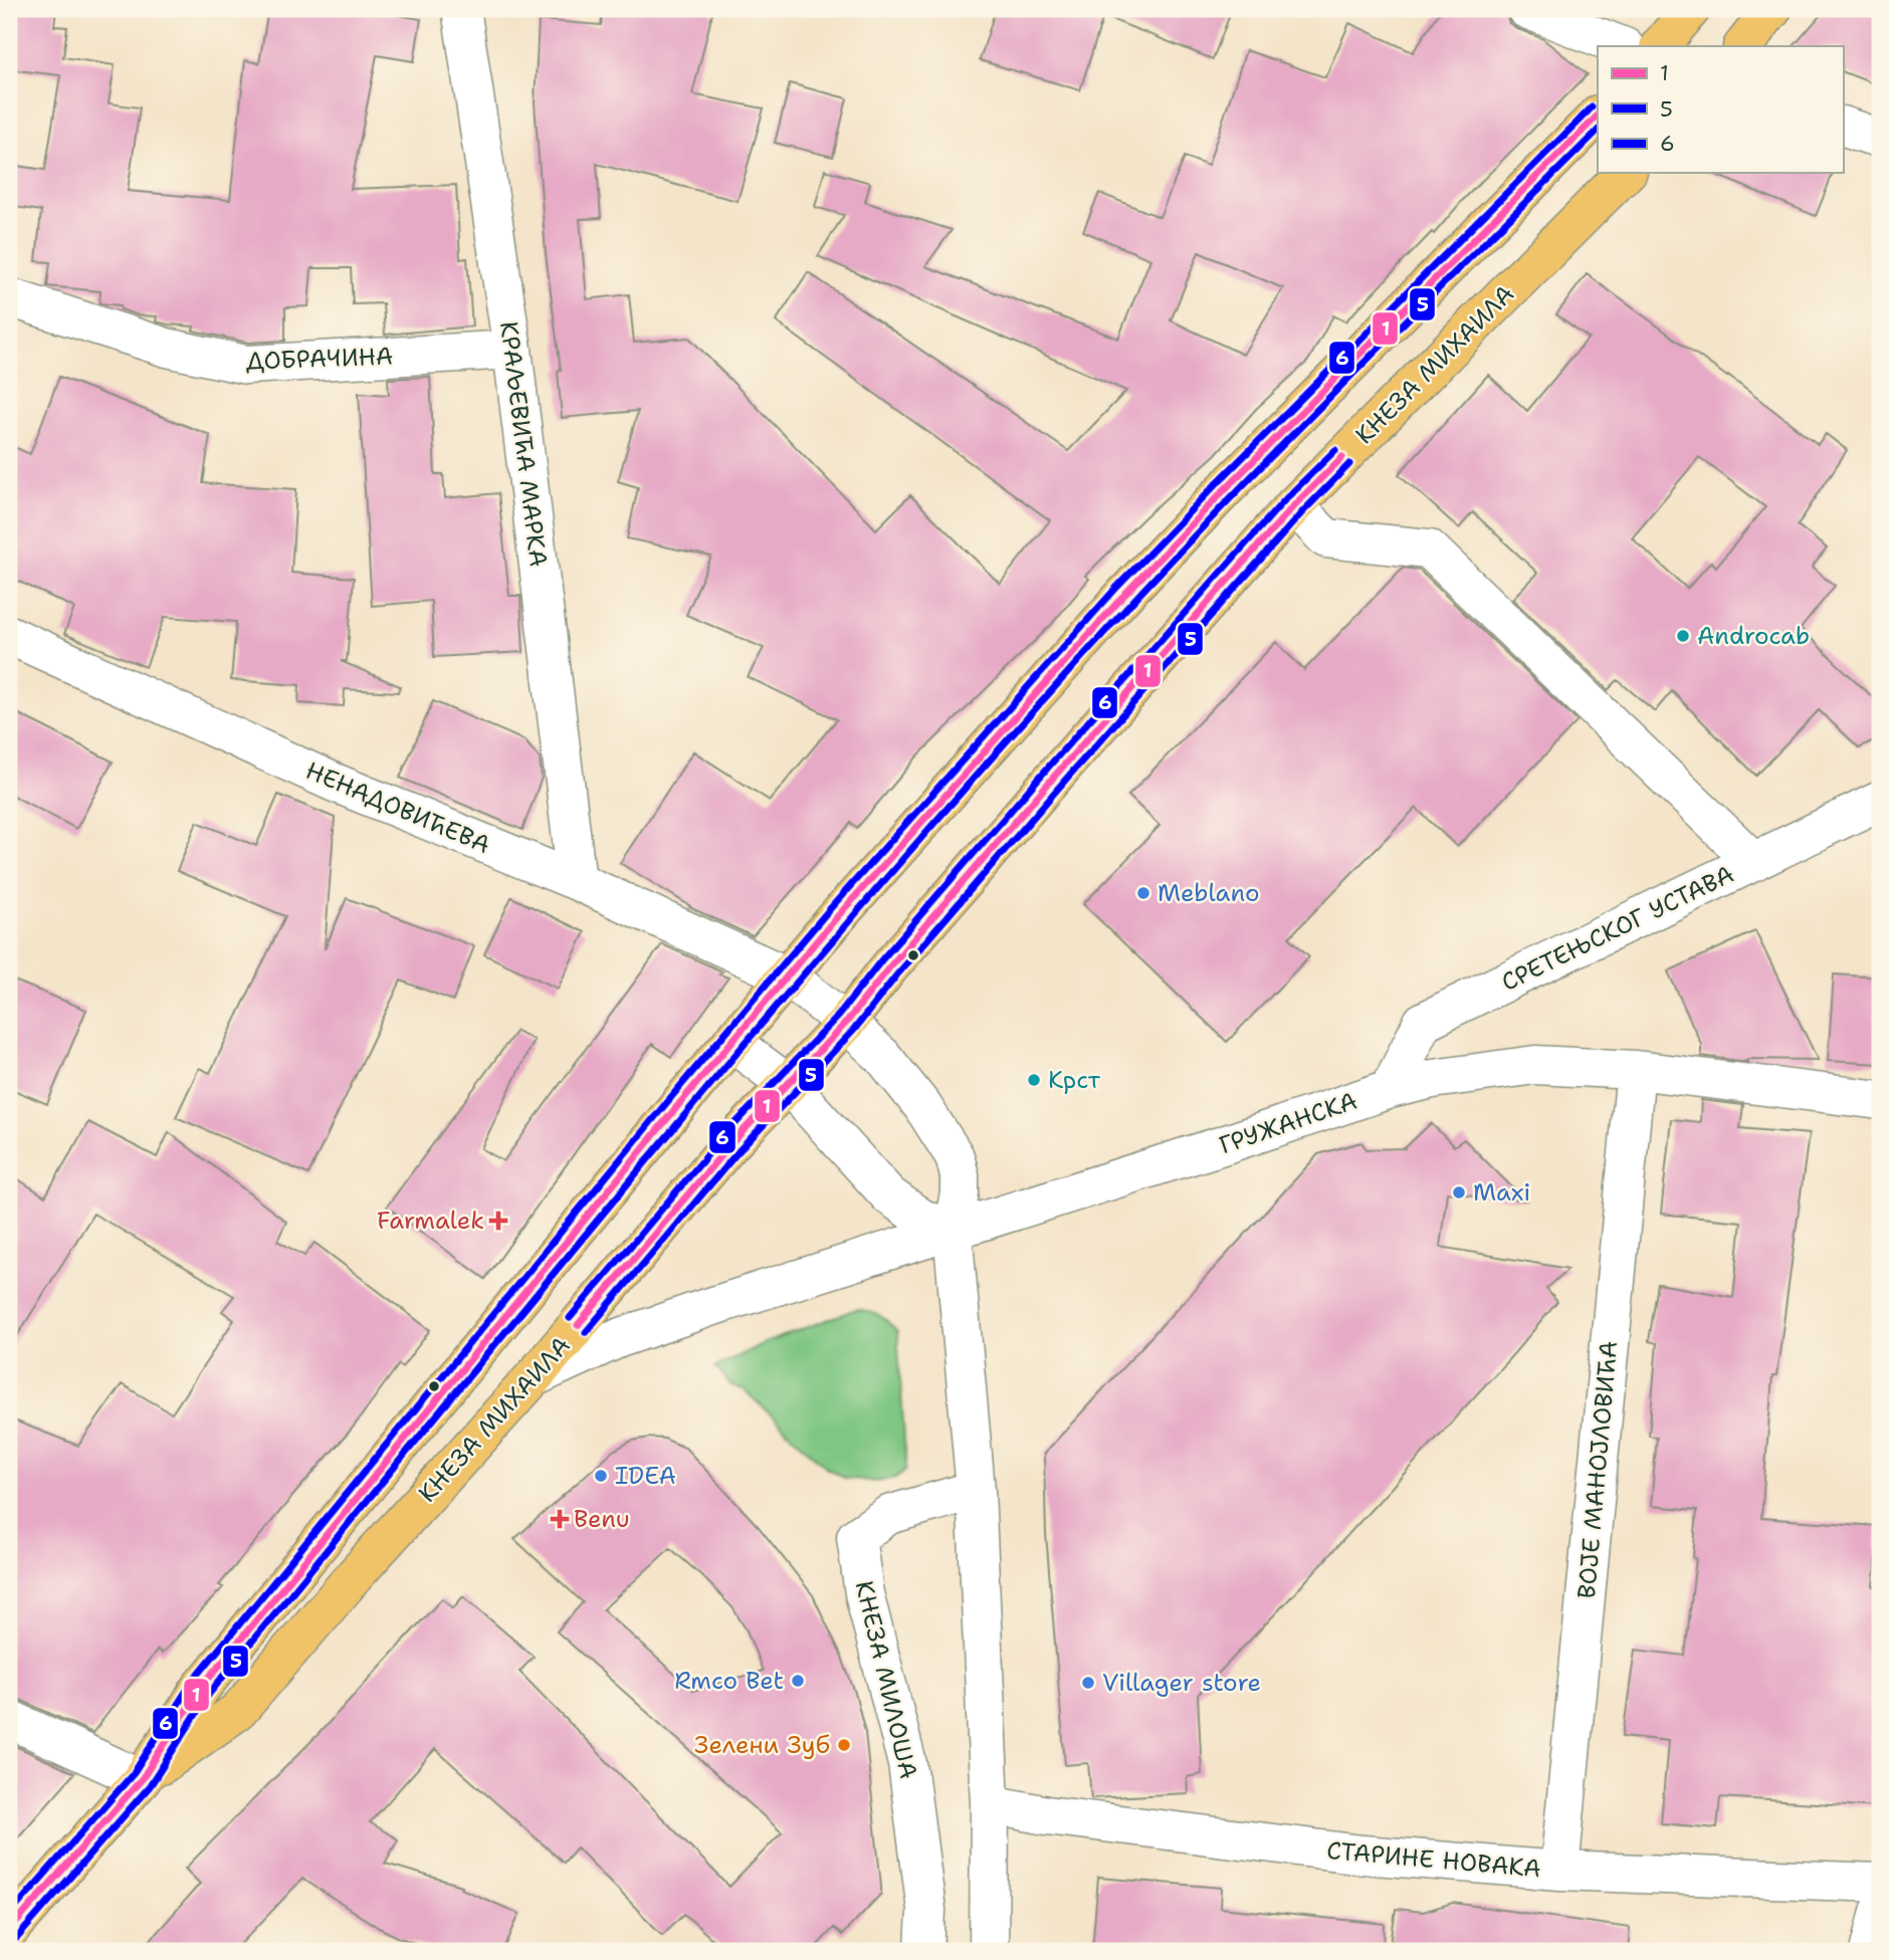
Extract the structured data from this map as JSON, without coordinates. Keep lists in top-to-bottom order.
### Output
{
  "streets": {
    "main road": ["КНЕЗА МИХАИЛА"],
    "street": [
      "ДОБРАЧИНА",
      "КРАЉЕВИЋА МАРКА",
      "НЕНАДОВИЋЕВА",
      "СРЕТЕЊСКОГ УСТАВА",
      "ГРУЖАНСКА",
      "ВОЈЕ МАНОЈЛОВИЋА",
      "КНЕЗА МИЛОША",
      "СТАРИНЕ НОВАКА"
    ]
  },
  "crossings": [
    ["ДОБРАЧИНА", "КРАЉЕВИЋА МАРКА"],
    ["КНЕЗА МИХАИЛА", "НЕНАДОВИЋЕВА"],
    ["КНЕЗА МИХАИЛА", "ГРУЖАНСКА"],
    ["КРАЉЕВИЋА МАРКА", "НЕНАДОВИЋЕВА"],
    ["СРЕТЕЊСКОГ УСТАВА", "ГРУЖАНСКА"],
    ["ГРУЖАНСКА", "ВОЈЕ МАНОЈЛОВИЋА"],
    ["ВОЈЕ МАНОЈЛОВИЋА", "СТАРИНЕ НОВАКА"]
  ],
  "places": {
    "other": [
      "Androcab",
      "Meblano",
      "Крст",
      "Maxi",
      "IDEA",
      "Rmco Bet",
      "Villager store",
      "Зелени Зуб"
    ],
    "health": ["Farmalek", "Benu"]
  },
  "lines": ["transit line 6", "transit line 1", "transit line 5"],
  "legend": ["1", "5", "6"]
}
